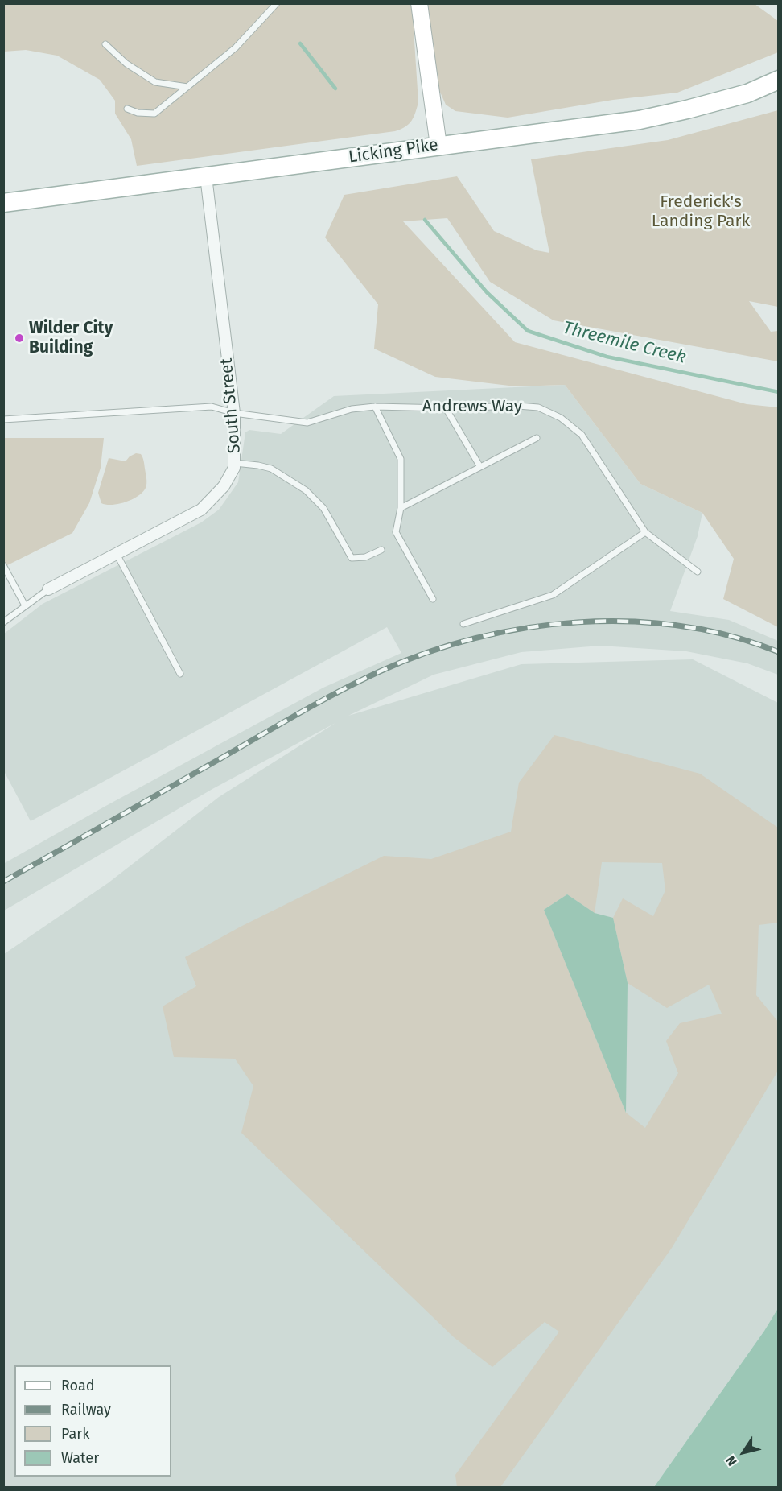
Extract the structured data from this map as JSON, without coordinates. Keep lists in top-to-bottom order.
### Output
{
  "streets": {
    "main road": ["Licking Pike"],
    "street": ["South Street"],
    "lane": ["Andrews Way"]
  },
  "crossings": [
    ["Licking Pike", "South Street"],
    ["South Street", "Andrews Way"]
  ],
  "water": ["Threemile Creek"],
  "parks": ["Frederick's Landing Park"],
  "places": ["Wilder City Building"],
  "legend": [
    "Road",
    "Railway",
    "Park",
    "Water"
  ],
  "north": "bottom left"
}
